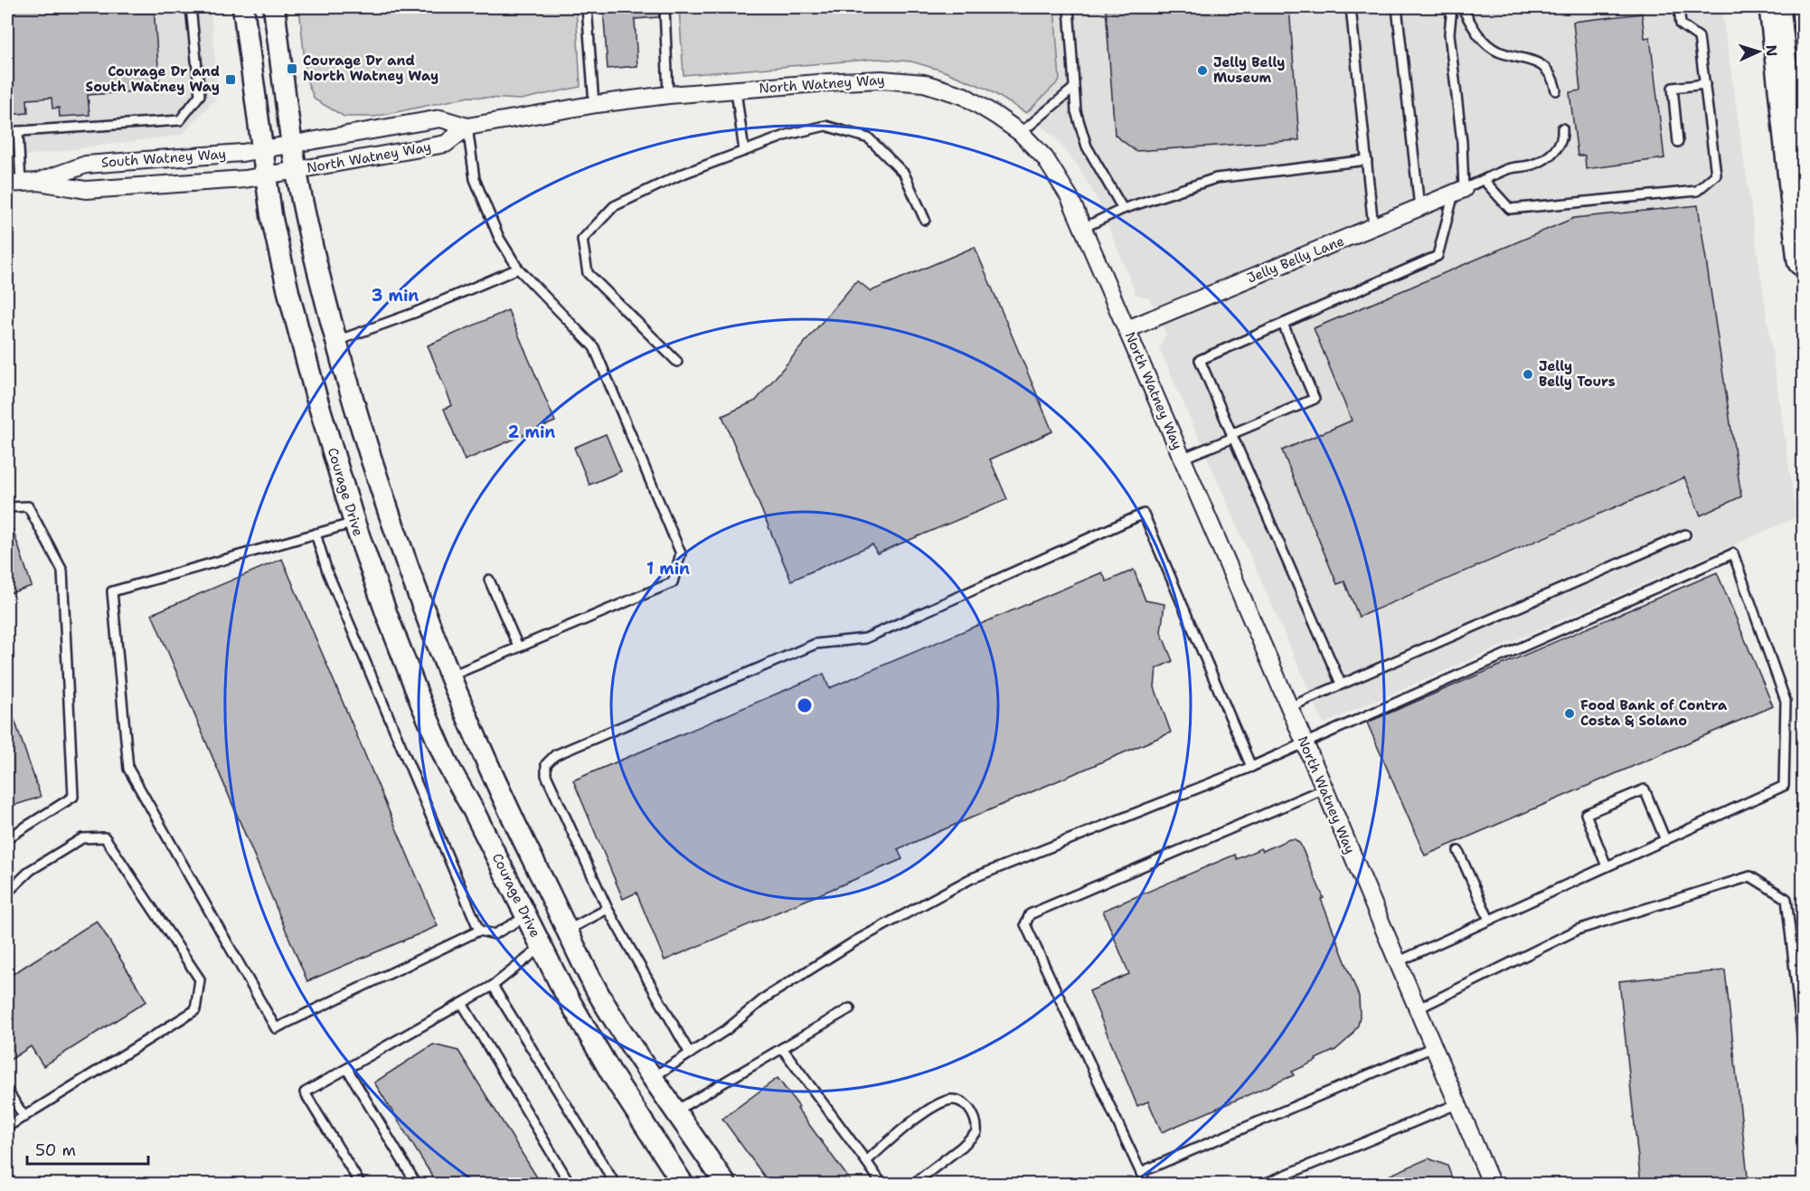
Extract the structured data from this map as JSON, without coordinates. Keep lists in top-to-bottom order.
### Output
{
  "streets": {
    "street": [
      "North Watney Way",
      "South Watney Way",
      "Jelly Belly Lane",
      "Courage Drive"
    ]
  },
  "crossings": [
    ["North Watney Way", "South Watney Way"],
    ["North Watney Way", "Jelly Belly Lane"],
    ["North Watney Way", "Courage Drive"],
    ["South Watney Way", "Courage Drive"]
  ],
  "places": {
    "transit": ["Courage Dr and North Watney Way", "Courage Dr and South Watney Way"],
    "other": ["Jelly Belly Museum", "Jelly Belly Tours", "Food Bank of Contra Costa & Solano"]
  },
  "scale_bar": "50 m",
  "north": "right",
  "rings": ["3 min", "2 min", "1 min"]
}
